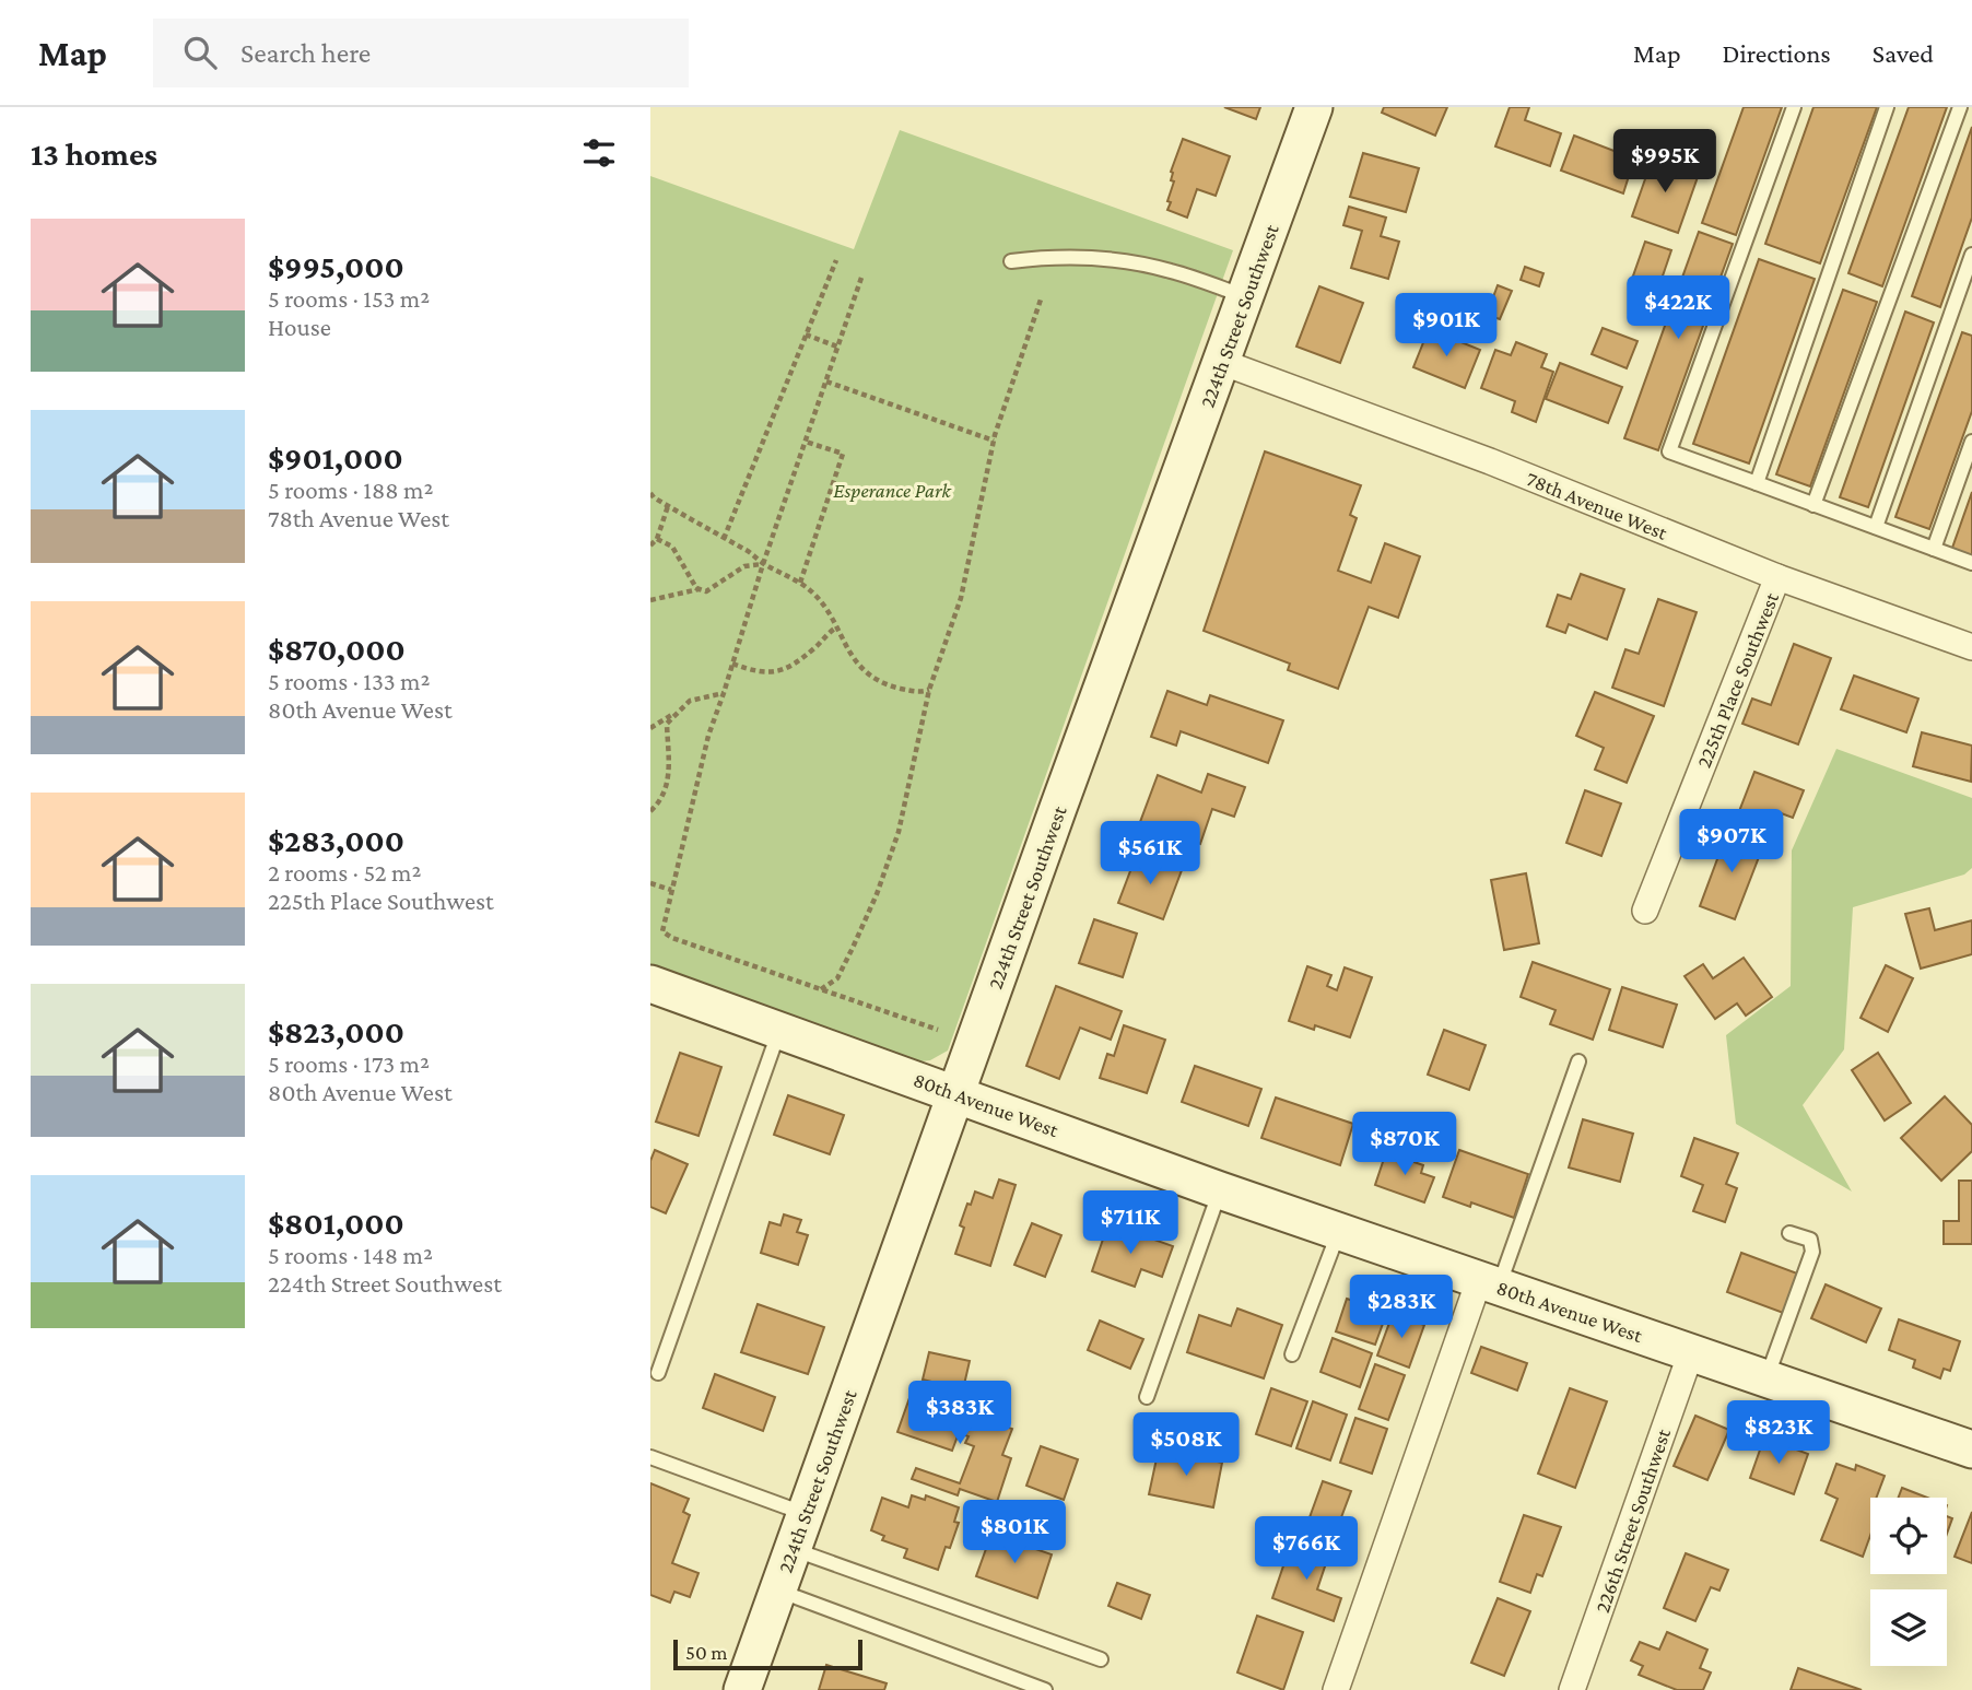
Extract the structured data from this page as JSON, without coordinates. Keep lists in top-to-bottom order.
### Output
{
  "streets": {
    "street": [
      "224th Street Southwest",
      "78th Avenue West",
      "225th Place Southwest",
      "80th Avenue West",
      "226th Street Southwest"
    ]
  },
  "crossings": [
    ["224th Street Southwest", "78th Avenue West"],
    ["224th Street Southwest", "80th Avenue West"],
    ["78th Avenue West", "225th Place Southwest"],
    ["80th Avenue West", "226th Street Southwest"]
  ],
  "parks": ["Esperance Park"],
  "scale_bar": "50 m",
  "page": {
    "header": "Map",
    "search": "Search here",
    "nav": ["Map", "Directions", "Saved"],
    "heading": "13 homes",
    "price": [
      "$995K",
      "$422K",
      "$901K",
      "$907K",
      "$561K",
      "$870K",
      "$711K",
      "$283K",
      "$383K",
      "$823K",
      "$508K",
      "$801K",
      "$766K"
    ],
    "list": [
      {
        "name": "$995,000",
        "note": "5 rooms · 153 m² · House"
      },
      {
        "name": "$901,000",
        "note": "5 rooms · 188 m² · 78th Avenue West"
      },
      {
        "name": "$870,000",
        "note": "5 rooms · 133 m² · 80th Avenue West"
      },
      {
        "name": "$283,000",
        "note": "2 rooms · 52 m² · 225th Place Southwest"
      },
      {
        "name": "$823,000",
        "note": "5 rooms · 173 m² · 80th Avenue West"
      },
      {
        "name": "$801,000",
        "note": "5 rooms · 148 m² · 224th Street Southwest"
      }
    ],
    "scale": "50 m"
  }
}
